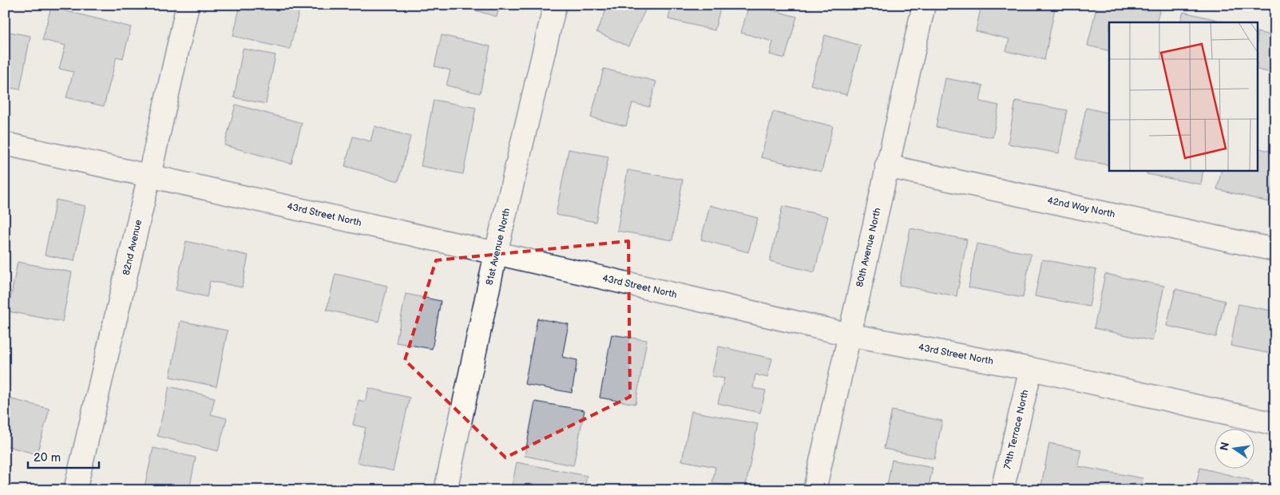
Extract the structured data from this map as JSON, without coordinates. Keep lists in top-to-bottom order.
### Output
{
  "streets": {
    "street": [
      "42nd Way North",
      "43rd Street North",
      "81st Avenue North",
      "82nd Avenue",
      "80th Avenue North",
      "79th Terrace North"
    ]
  },
  "crossings": [
    ["42nd Way North", "80th Avenue North"],
    ["43rd Street North", "81st Avenue North"],
    ["43rd Street North", "82nd Avenue"],
    ["43rd Street North", "80th Avenue North"],
    ["43rd Street North", "79th Terrace North"]
  ],
  "scale_bar": "20 m",
  "north": "left"
}
